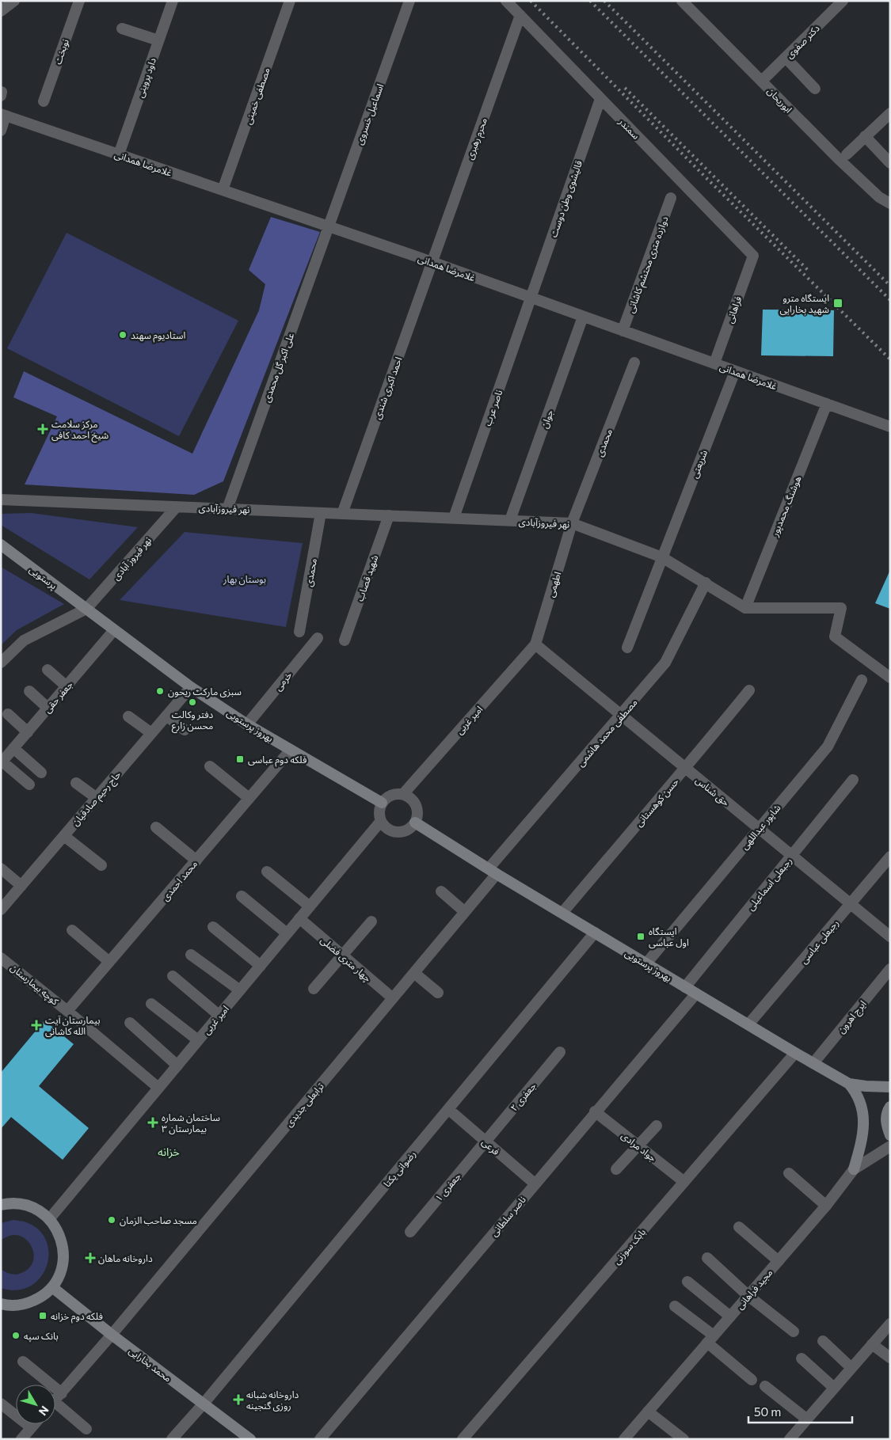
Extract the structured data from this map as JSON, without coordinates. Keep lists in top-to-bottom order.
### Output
{
  "streets": {
    "main road": ["پرستویی", "بهروز پرستویی", "محمد بخارایی"],
    "street": [
      "دکتر صفوی",
      "نوبخت",
      "داود پروینی",
      "مصطفی خمینی",
      "ابوریحان",
      "اسماعیل خسروی",
      "سمندر",
      "محرم رهبری",
      "غلامرضا همدانی",
      "قالیشوی وطن دوست",
      "دوازده متری محتشم کاشانی",
      "فراهانی",
      "علی اکبر گل محمدی",
      "احمد اکبری شندی",
      "ناصر عرب",
      "جوان",
      "محمدی",
      "شریعتی",
      "هوشنگ محمدپور",
      "نهر فیروزآبادی",
      "نهر فیروز آبادی",
      "شهید قصاب",
      "اطهمی",
      "خرمی",
      "جعفر حقی",
      "امیر غربی",
      "مصطفی محمد هاشمی",
      "حق شناس",
      "حاج رحیم صادقیان",
      "حسن کوهستانی",
      "شاپور عبداللهی",
      "محمد احمدی",
      "رجبعلی اسماعیلی",
      "رجبعلی عباسی",
      "چهار متری فضلی",
      "کوچه بیمارستان",
      "ایرج اهرون",
      "جعفری ۲",
      "ترابعلی جدیدی",
      "فرعی",
      "جواد مرادی",
      "رضوانی یکتا",
      "جعفری ۱",
      "ناصر سلطانی",
      "بابک سوزنی",
      "مجید فراهانی"
    ]
  },
  "crossings": [
    ["دکتر صفوی", "ابوریحان"],
    ["داود پروینی", "غلامرضا همدانی"],
    ["مصطفی خمینی", "غلامرضا همدانی"],
    ["اسماعیل خسروی", "غلامرضا همدانی"],
    ["اسماعیل خسروی", "علی اکبر گل محمدی"],
    ["سمندر", "محرم رهبری"],
    ["سمندر", "قالیشوی وطن دوست"],
    ["سمندر", "فراهانی"],
    ["محرم رهبری", "غلامرضا همدانی"],
    ["محرم رهبری", "احمد اکبری شندی"],
    ["غلامرضا همدانی", "قالیشوی وطن دوست"],
    ["غلامرضا همدانی", "دوازده متری محتشم کاشانی"],
    ["غلامرضا همدانی", "فراهانی"],
    ["غلامرضا همدانی", "علی اکبر گل محمدی"],
    ["غلامرضا همدانی", "احمد اکبری شندی"],
    ["غلامرضا همدانی", "ناصر عرب"],
    ["غلامرضا همدانی", "جوان"],
    ["غلامرضا همدانی", "شریعتی"],
    ["غلامرضا همدانی", "هوشنگ محمدپور"],
    ["قالیشوی وطن دوست", "ناصر عرب"],
    ["علی اکبر گل محمدی", "نهر فیروزآبادی"],
    ["احمد اکبری شندی", "نهر فیروزآبادی"],
    ["ناصر عرب", "نهر فیروزآبادی"],
    ["جوان", "نهر فیروزآبادی"],
    ["محمدی", "نهر فیروزآبادی"],
    ["محمدی", "اطهمی"],
    ["شریعتی", "نهر فیروزآبادی"],
    ["هوشنگ محمدپور", "نهر فیروزآبادی"],
    ["نهر فیروزآبادی", "نهر فیروز آبادی"],
    ["نهر فیروزآبادی", "شهید قصاب"],
    ["نهر فیروزآبادی", "اطهمی"],
    ["نهر فیروزآبادی", "مصطفی محمد هاشمی"],
    ["نهر فیروز آبادی", "پرستویی"],
    ["نهر فیروز آبادی", "بهروز پرستویی"],
    ["پرستویی", "بهروز پرستویی"],
    ["اطهمی", "امیر غربی"],
    ["اطهمی", "حق شناس"],
    ["خرمی", "بهروز پرستویی"],
    ["جعفر حقی", "بهروز پرستویی"],
    ["امیر غربی", "بهروز پرستویی"],
    ["امیر غربی", "حق شناس"],
    ["امیر غربی", "چهار متری فضلی"],
    ["امیر غربی", "کوچه بیمارستان"],
    ["بهروز پرستویی", "مصطفی محمد هاشمی"],
    ["بهروز پرستویی", "حاج رحیم صادقیان"],
    ["بهروز پرستویی", "حسن کوهستانی"],
    ["بهروز پرستویی", "شاپور عبداللهی"],
    ["بهروز پرستویی", "محمد احمدی"],
    ["بهروز پرستویی", "رجبعلی اسماعیلی"],
    ["بهروز پرستویی", "رجبعلی عباسی"],
    ["بهروز پرستویی", "ایرج اهرون"],
    ["بهروز پرستویی", "ترابعلی جدیدی"],
    ["بهروز پرستویی", "رضوانی یکتا"],
    ["بهروز پرستویی", "ناصر سلطانی"],
    ["بهروز پرستویی", "بابک سوزنی"],
    ["مصطفی محمد هاشمی", "حق شناس"],
    ["مصطفی محمد هاشمی", "ترابعلی جدیدی"],
    ["حق شناس", "حسن کوهستانی"],
    ["حق شناس", "شاپور عبداللهی"],
    ["حق شناس", "رجبعلی اسماعیلی"],
    ["حق شناس", "رجبعلی عباسی"],
    ["محمد احمدی", "کوچه بیمارستان"],
    ["چهار متری فضلی", "ترابعلی جدیدی"],
    ["جعفری ۲", "فرعی"],
    ["جعفری ۲", "جعفری ۱"],
    ["ترابعلی جدیدی", "محمد بخارایی"],
    ["فرعی", "رضوانی یکتا"],
    ["فرعی", "جعفری ۱"],
    ["فرعی", "ناصر سلطانی"],
    ["جواد مرادی", "ناصر سلطانی"],
    ["جواد مرادی", "بابک سوزنی"],
    ["رضوانی یکتا", "محمد بخارایی"]
  ],
  "districts": ["خزانه"],
  "parks": ["بوستان بهار"],
  "places": {
    "transit": [
      "ایستگاه مترو شهید بخارایی",
      "فلکه دوم عباسی",
      "ایستگاه اول عباسی",
      "فلکه دوم خزانه"
    ],
    "other": [
      "استادیوم سهند",
      "سبزی مارکت ریحون",
      "دفتر وکالت محسن زارع",
      "مسجد صاحب الزمان",
      "بانک سپه"
    ],
    "health": [
      "مرکز سلامت شیخ احمد کافی",
      "بیمارستان آیت الله کاشانی",
      "ساختمان شماره ۳ بیمارستان",
      "داروخانه ماهان",
      "داروخانه شبانه روزی گنجینه"
    ]
  },
  "scale_bar": "50 m",
  "north": "bottom right"
}
